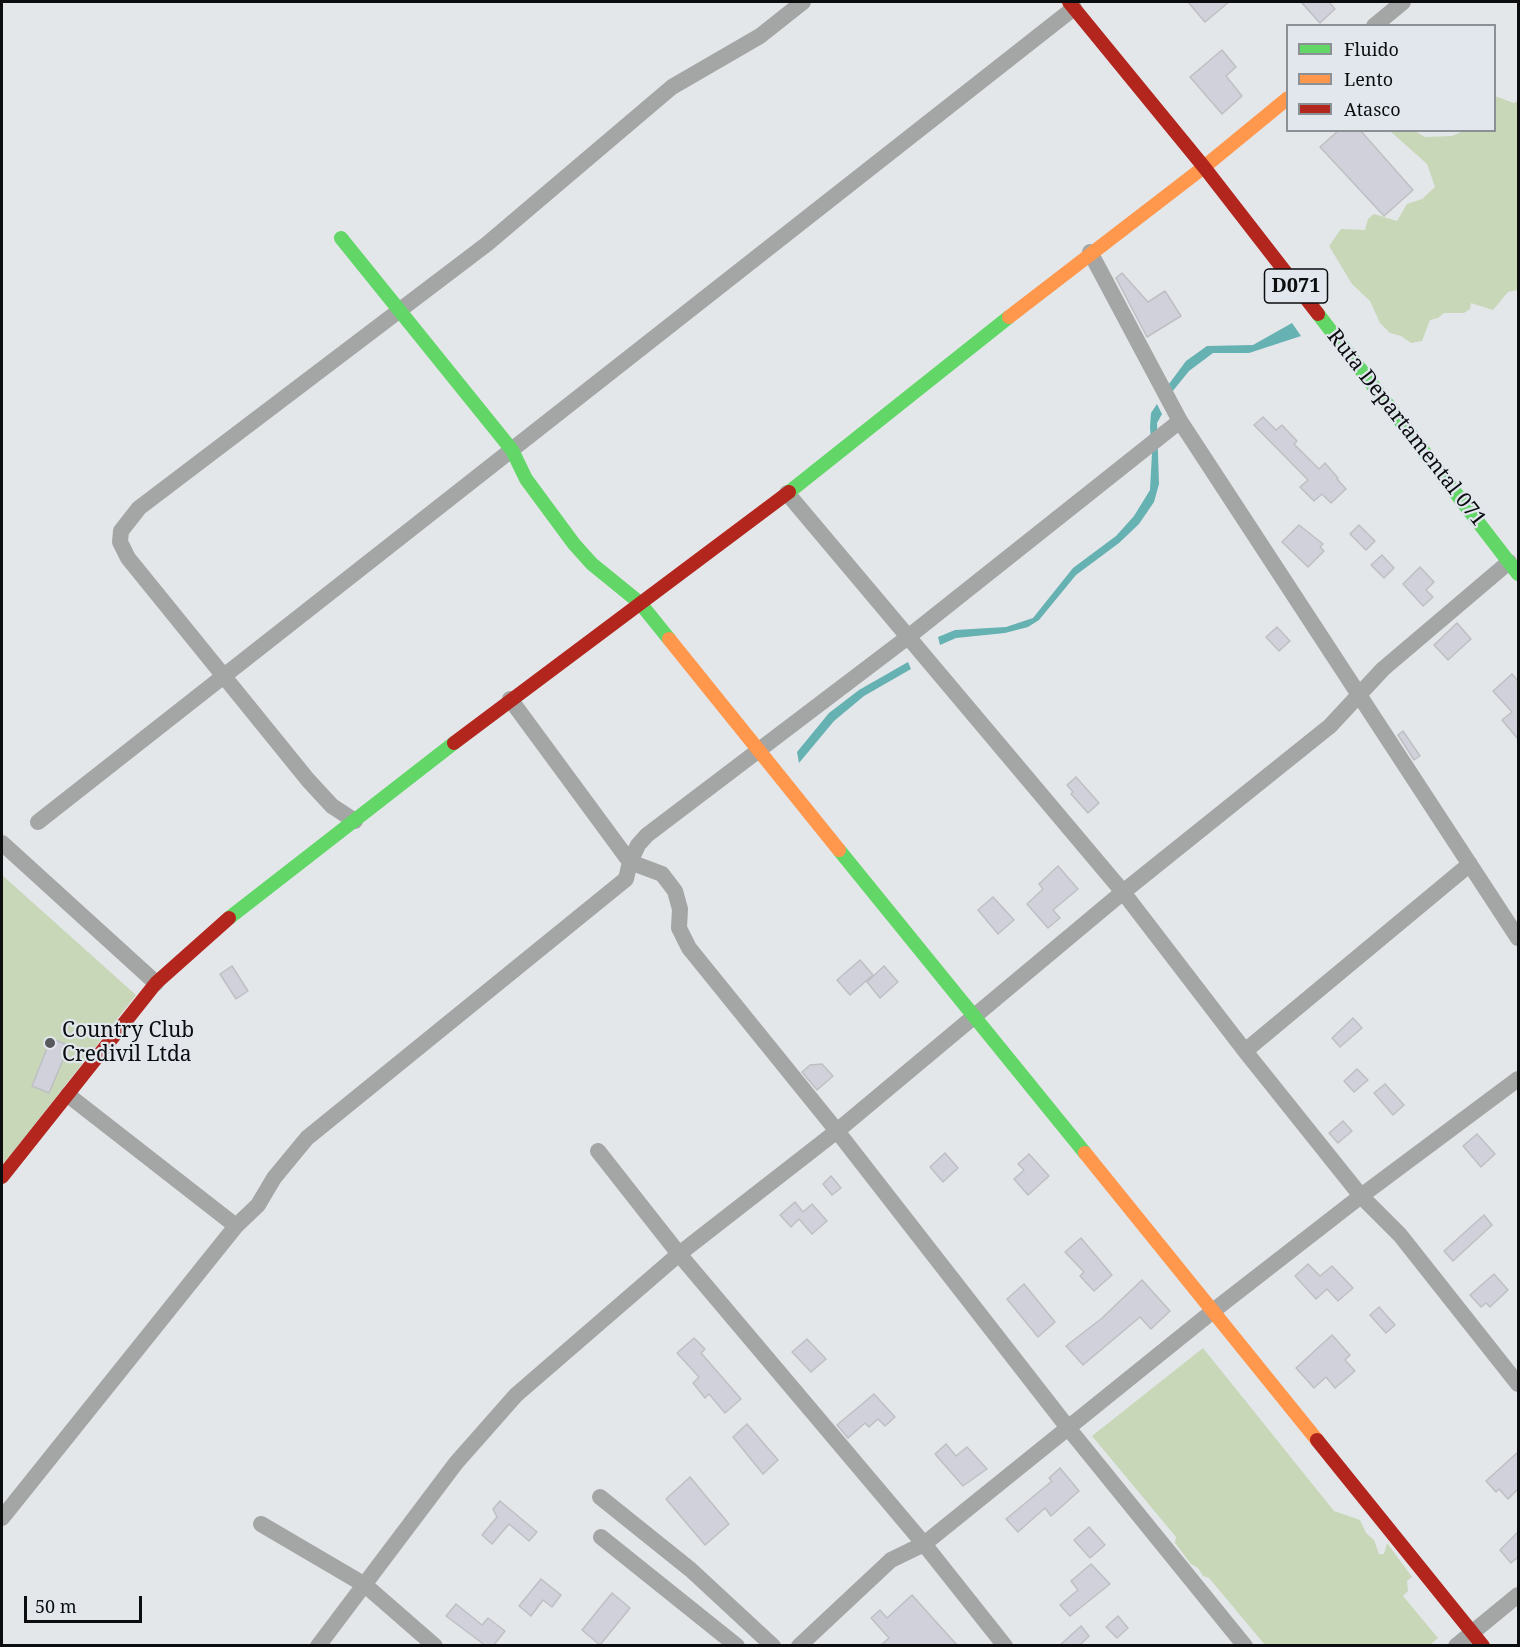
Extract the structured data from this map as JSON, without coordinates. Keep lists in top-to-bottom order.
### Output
{
  "streets": {
    "street": ["D071", "Ruta Departamental 071"]
  },
  "places": ["Country Club Credivil Ltda"],
  "legend": ["Fluido", "Lento", "Atasco"],
  "scale_bar": "50 m"
}
